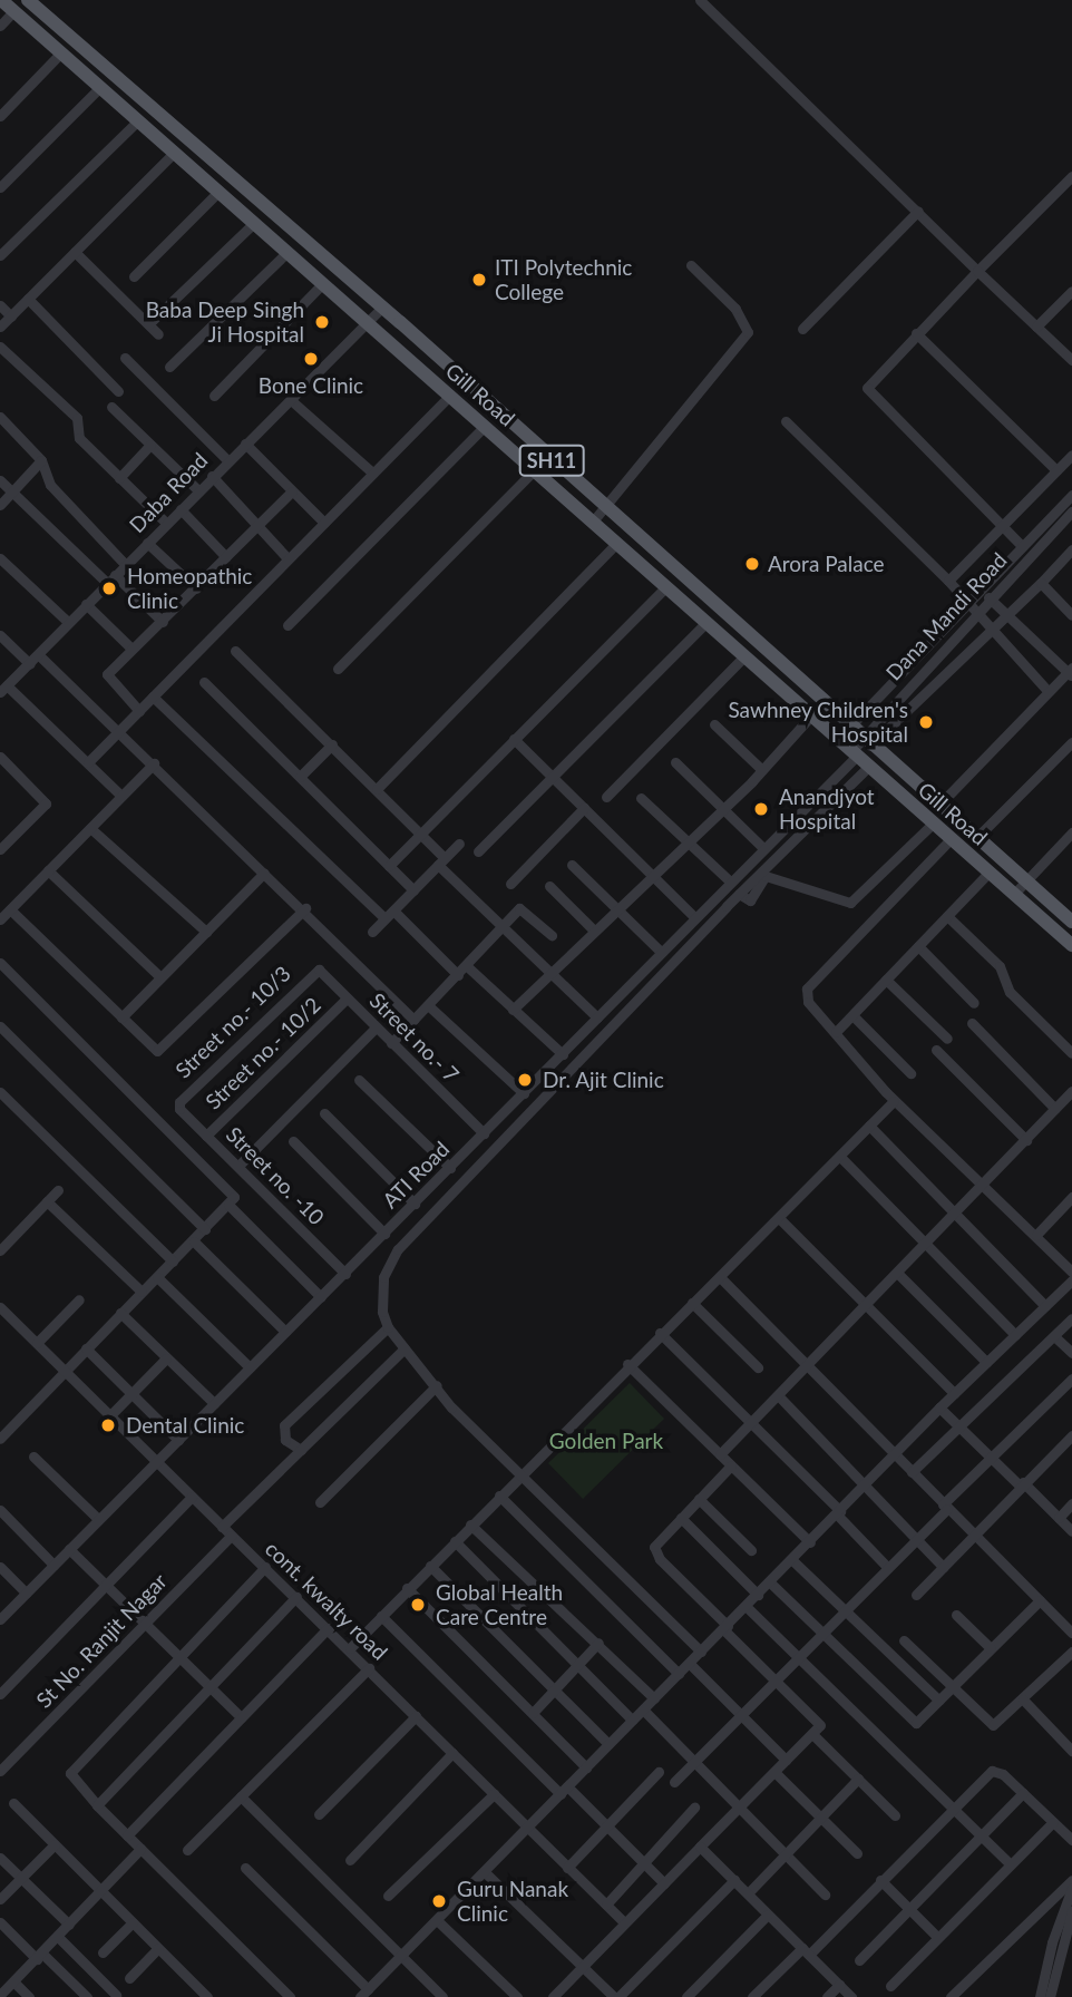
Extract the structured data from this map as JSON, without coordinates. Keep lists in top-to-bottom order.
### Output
{
  "streets": {
    "main road": ["Gill Road", "SH11"],
    "street": [
      "Daba Road",
      "Dana Mandi Road",
      "Street no.- 10/3",
      "Street no.- 7",
      "Street no.- 10/2",
      "ATI Road",
      "Street no. -10",
      "cont. kwalty road",
      "St No. Ranjit Nagar"
    ]
  },
  "crossings": [
    ["Gill Road", "Daba Road"],
    ["Gill Road", "Dana Mandi Road"],
    ["Gill Road", "ATI Road"],
    ["Dana Mandi Road", "ATI Road"],
    ["Street no.- 10/3", "Street no.- 7"],
    ["Street no.- 10/3", "Street no. -10"],
    ["Street no.- 7", "Street no.- 10/2"],
    ["Street no.- 7", "ATI Road"],
    ["Street no.- 10/2", "Street no. -10"],
    ["ATI Road", "Street no. -10"],
    ["ATI Road", "cont. kwalty road"],
    ["cont. kwalty road", "St No. Ranjit Nagar"]
  ],
  "parks": ["Golden Park"],
  "places": [
    "ITI Polytechnic College",
    "Baba Deep Singh Ji Hospital",
    "Bone Clinic",
    "Arora Palace",
    "Homeopathic Clinic",
    "Sawhney Children's Hospital",
    "Anandjyot Hospital",
    "Dr. Ajit Clinic",
    "Dental Clinic",
    "Global Health Care Centre",
    "Guru Nanak Clinic"
  ]
}
